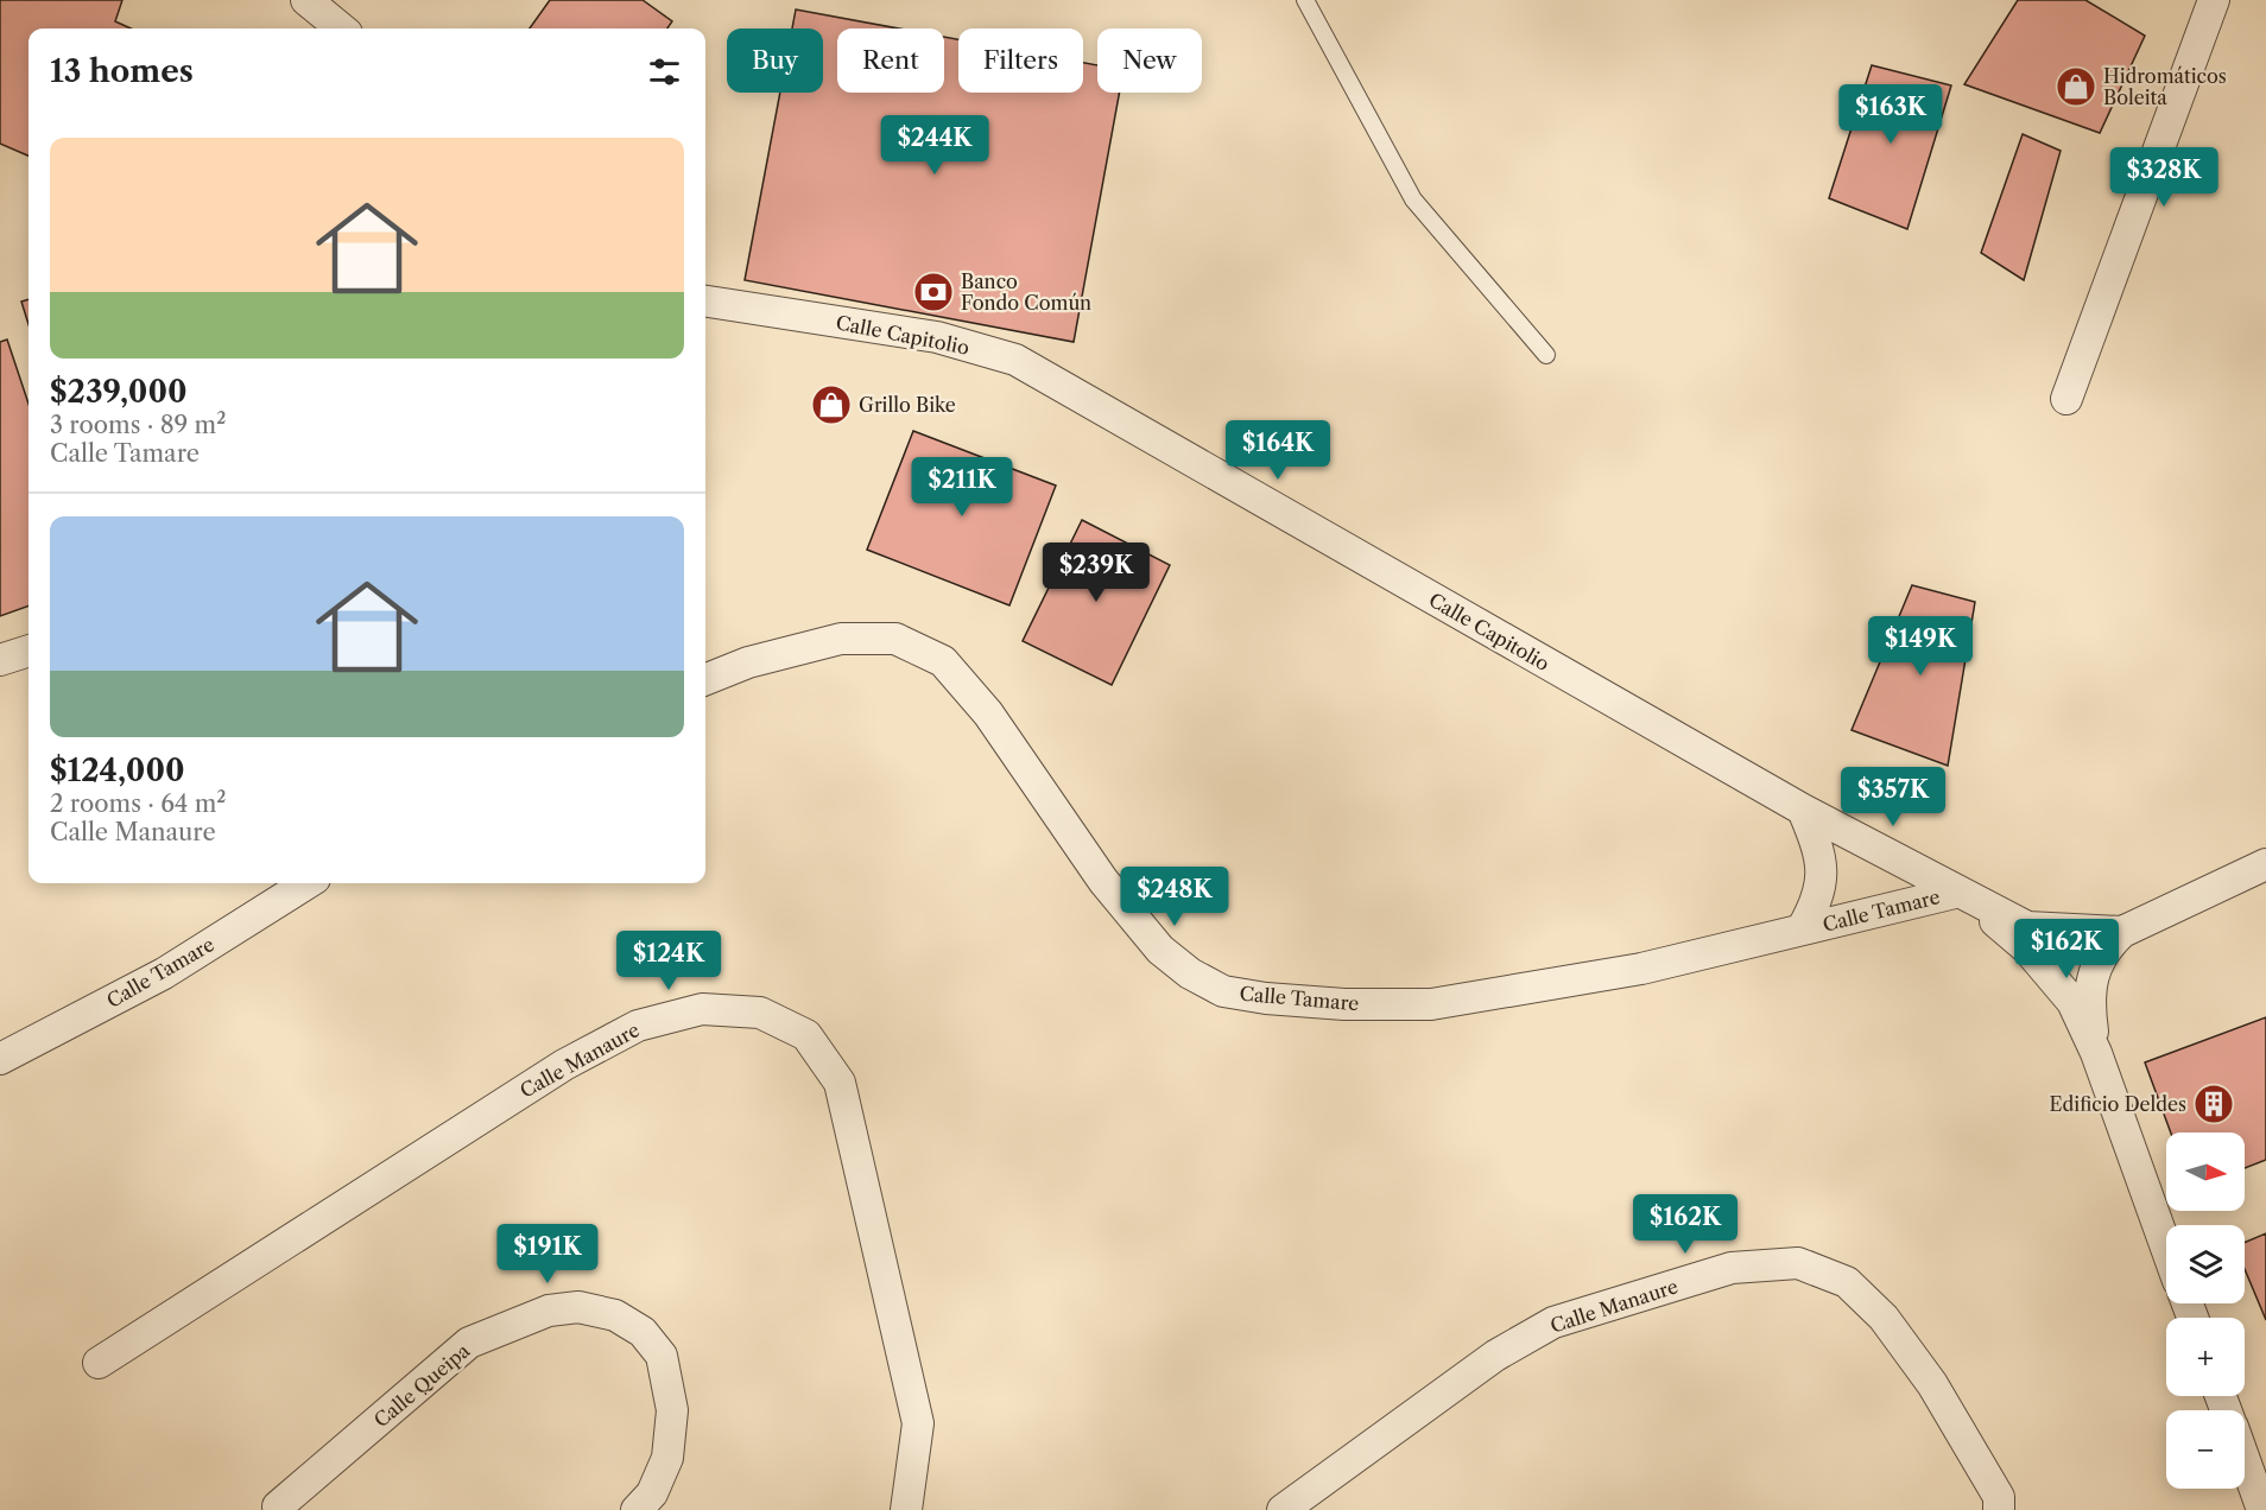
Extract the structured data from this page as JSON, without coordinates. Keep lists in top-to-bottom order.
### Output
{
  "streets": {
    "street": [
      "Calle Capitolio",
      "Calle Tamare",
      "Calle Manaure",
      "Calle Queipa"
    ]
  },
  "crossings": [
    ["Calle Capitolio", "Calle Tamare"]
  ],
  "places": {
    "shop": ["Hidromáticos Boleita", "Grillo Bike"],
    "bank": ["Banco Fondo Común"],
    "building": ["Edificio Deldes"]
  },
  "north": "right",
  "page": {
    "chip": [
      "Buy",
      "Rent",
      "Filters",
      "New"
    ],
    "heading": "13 homes",
    "price": [
      "$163K",
      "$244K",
      "$328K",
      "$164K",
      "$211K",
      "$239K",
      "$149K",
      "$357K",
      "$248K",
      "$162K",
      "$124K",
      "$162K",
      "$191K"
    ],
    "list": [
      {
        "name": "$239,000",
        "note": "3 rooms · 89 m² · Calle Tamare"
      },
      {
        "name": "$124,000",
        "note": "2 rooms · 64 m² · Calle Manaure"
      }
    ],
    "map_buttons": ["+", "−"]
  }
}
